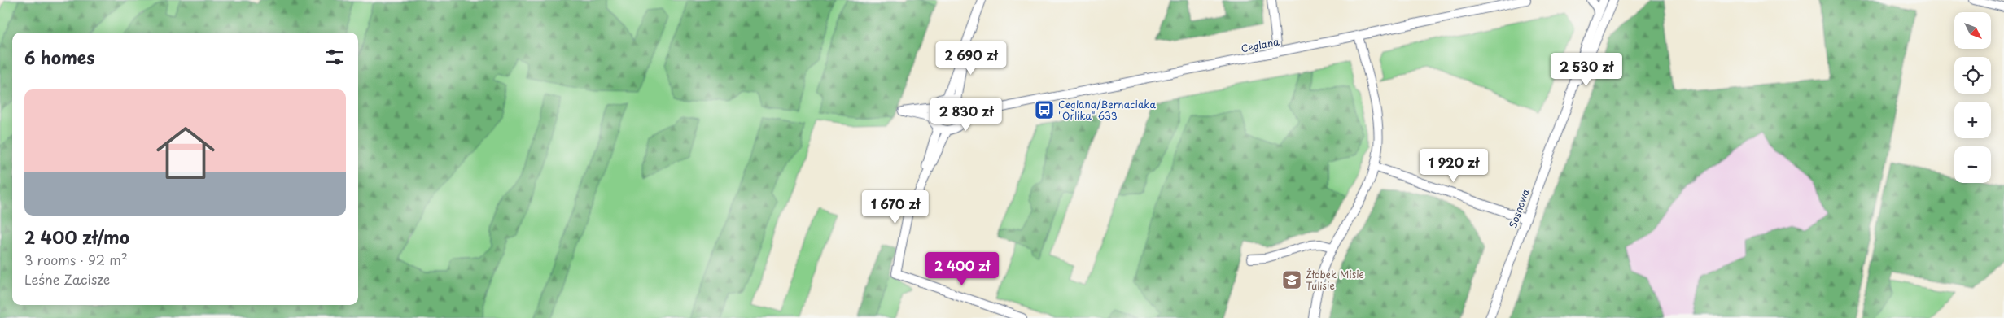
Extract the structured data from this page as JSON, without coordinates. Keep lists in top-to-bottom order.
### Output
{
  "streets": {
    "street": ["Ceglana", "Sosnowa"]
  },
  "places": {
    "bus stop": ["Ceglana/Bernaciaka \"Orlika\" 633"],
    "school or university": ["Żłobek Misie Tulisie"]
  },
  "north": "bottom right",
  "page": {
    "map_buttons": ["+", "−"],
    "heading": "6 homes",
    "price": [
      "2 690 zł",
      "2 530 zł",
      "2 830 zł",
      "1 920 zł",
      "1 670 zł",
      "2 400 zł"
    ],
    "list": [
      {
        "name": "2 400 zł/mo",
        "note": "3 rooms · 92 m² · Leśne Zacisze"
      }
    ]
  }
}
